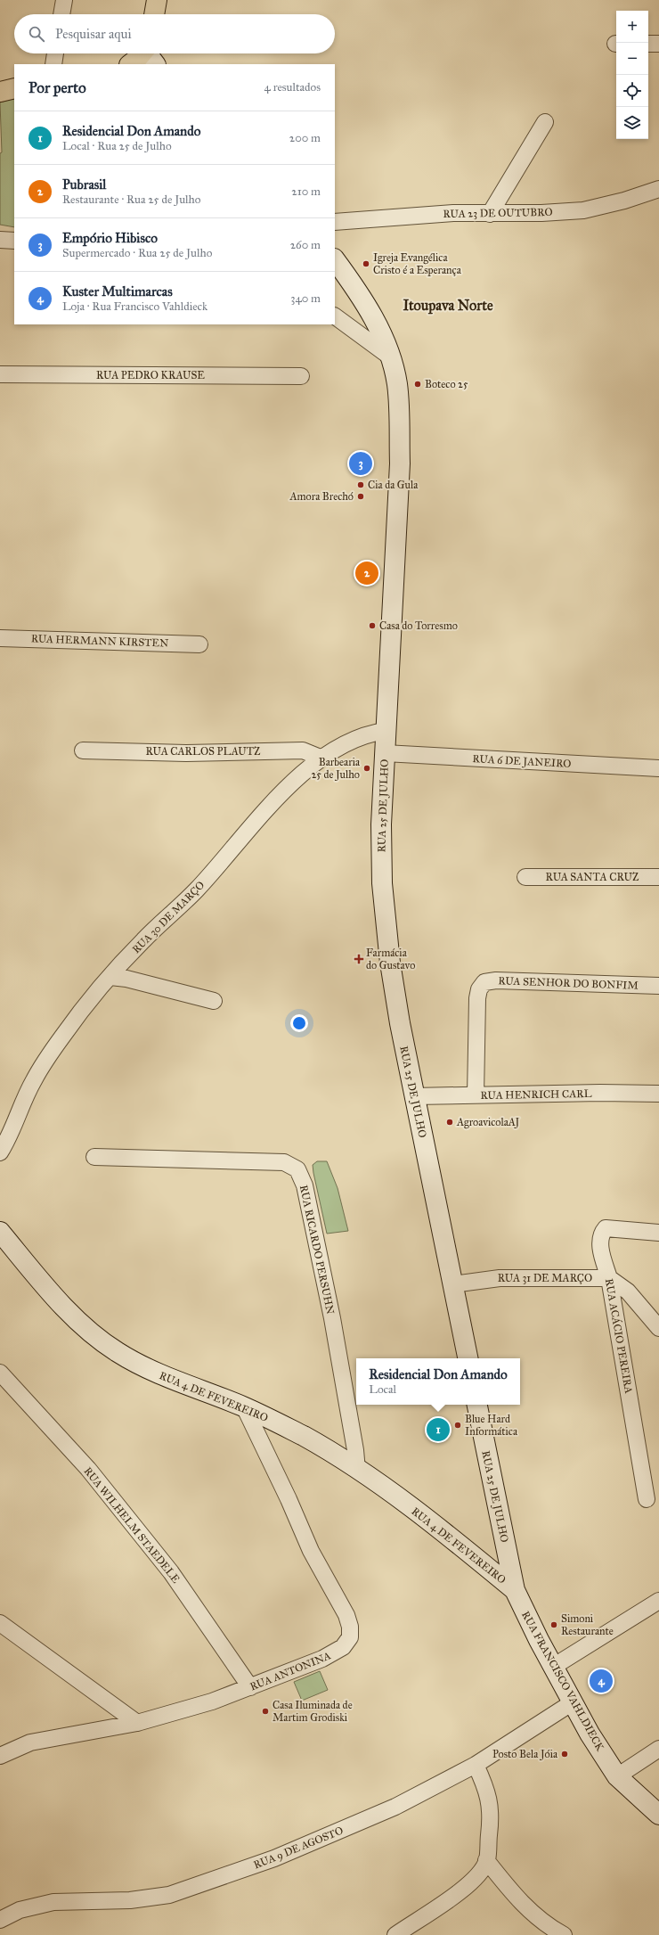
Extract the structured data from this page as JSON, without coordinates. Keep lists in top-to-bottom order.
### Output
{
  "streets": {
    "main road": ["RUA 25 DE JULHO", "RUA 4 DE FEVEREIRO", "RUA FRANCISCO VAHLDIECK"],
    "street": [
      "RUA 23 DE OUTUBRO",
      "RUA PEDRO KRAUSE",
      "RUA HERMANN KIRSTEN",
      "RUA CARLOS PLAUTZ",
      "RUA 6 DE JANEIRO",
      "RUA SANTA CRUZ",
      "RUA 30 DE MARÇO",
      "RUA SENHOR DO BONFIM",
      "RUA HENRICH CARL",
      "RUA RICARDO PERSUHN",
      "RUA 31 DE MARÇO",
      "RUA ACÁCIO PEREIRA",
      "RUA WILHELM STAEDELE",
      "RUA ANTONINA",
      "RUA 9 DE AGOSTO"
    ]
  },
  "crossings": [
    ["RUA CARLOS PLAUTZ", "RUA 30 DE MARÇO"],
    ["RUA 6 DE JANEIRO", "RUA 25 DE JULHO"],
    ["RUA 25 DE JULHO", "RUA 30 DE MARÇO"],
    ["RUA 25 DE JULHO", "RUA HENRICH CARL"],
    ["RUA 25 DE JULHO", "RUA 31 DE MARÇO"],
    ["RUA 25 DE JULHO", "RUA 4 DE FEVEREIRO"],
    ["RUA 25 DE JULHO", "RUA FRANCISCO VAHLDIECK"],
    ["RUA SENHOR DO BONFIM", "RUA HENRICH CARL"],
    ["RUA RICARDO PERSUHN", "RUA 4 DE FEVEREIRO"],
    ["RUA 31 DE MARÇO", "RUA ACÁCIO PEREIRA"],
    ["RUA 4 DE FEVEREIRO", "RUA ANTONINA"],
    ["RUA 4 DE FEVEREIRO", "RUA FRANCISCO VAHLDIECK"],
    ["RUA WILHELM STAEDELE", "RUA ANTONINA"],
    ["RUA FRANCISCO VAHLDIECK", "RUA 9 DE AGOSTO"]
  ],
  "districts": ["Itoupava Norte"],
  "places": {
    "other": [
      "Igreja Evangélica Cristo é a Esperança",
      "Boteco 25",
      "Cia da Gula",
      "Amora Brechó",
      "Casa do Torresmo",
      "Barbearia 25 de Julho",
      "AgroavicolaAJ",
      "Blue Hard Informática",
      "Simoni Restaurante",
      "Casa Iluminada de Martim Grodiski",
      "Posto Bela Jóia"
    ],
    "health": ["Farmácia do Gustavo"]
  },
  "page": {
    "map_buttons": ["+", "−"],
    "search": "Pesquisar aqui",
    "heading": ["Por perto", "4 resultados"],
    "list": [
      {
        "mark": "1",
        "name": "Residencial Don Amando",
        "note": "Local · Rua 25 de Julho",
        "value": "200 m"
      },
      {
        "mark": "2",
        "name": "Pubrasil",
        "note": "Restaurante · Rua 25 de Julho",
        "value": "210 m"
      },
      {
        "mark": "3",
        "name": "Empório Hibisco",
        "note": "Supermercado · Rua 25 de Julho",
        "value": "260 m"
      },
      {
        "mark": "4",
        "name": "Kuster Multimarcas",
        "note": "Loja · Rua Francisco Vahldieck",
        "value": "340 m"
      }
    ],
    "pins": [
      "3",
      "2",
      "1",
      "4"
    ],
    "popup": ["Residencial Don Amando", "Local"]
  }
}
